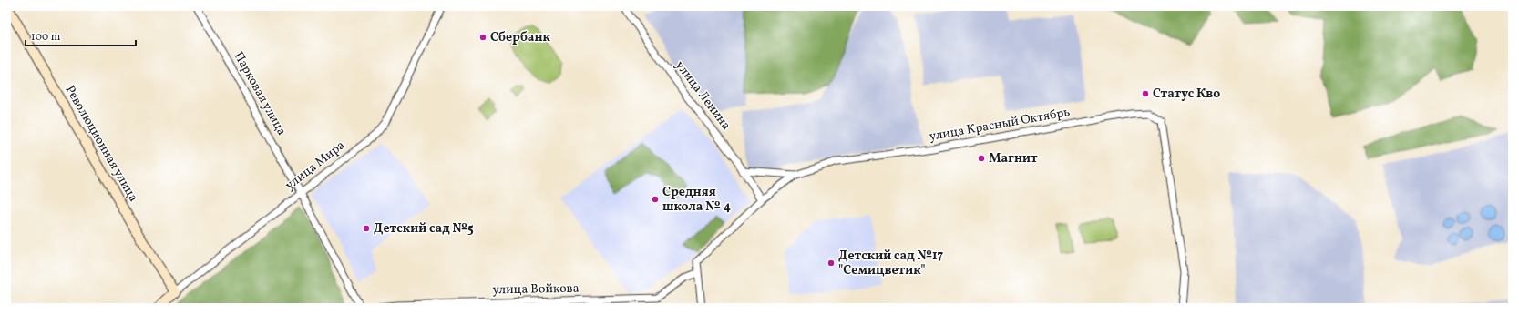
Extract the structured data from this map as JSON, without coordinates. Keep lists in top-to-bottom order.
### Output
{
  "streets": {
    "street": [
      "Парковая улица",
      "улица Ленина",
      "улица Красный Октябрь",
      "Революционная улица",
      "улица Мира",
      "улица Войкова"
    ]
  },
  "crossings": [
    ["Парковая улица", "улица Мира"],
    ["улица Ленина", "улица Красный Октябрь"],
    ["улица Красный Октябрь", "улица Войкова"],
    ["Революционная улица", "улица Мира"]
  ],
  "places": [
    "Сбербанк",
    "Статус Кво",
    "Магнит",
    "Средняя школа № 4",
    "Детский сад №5",
    "Детский сад №17 \"Семицветик\""
  ],
  "scale_bar": "100 m"
}
